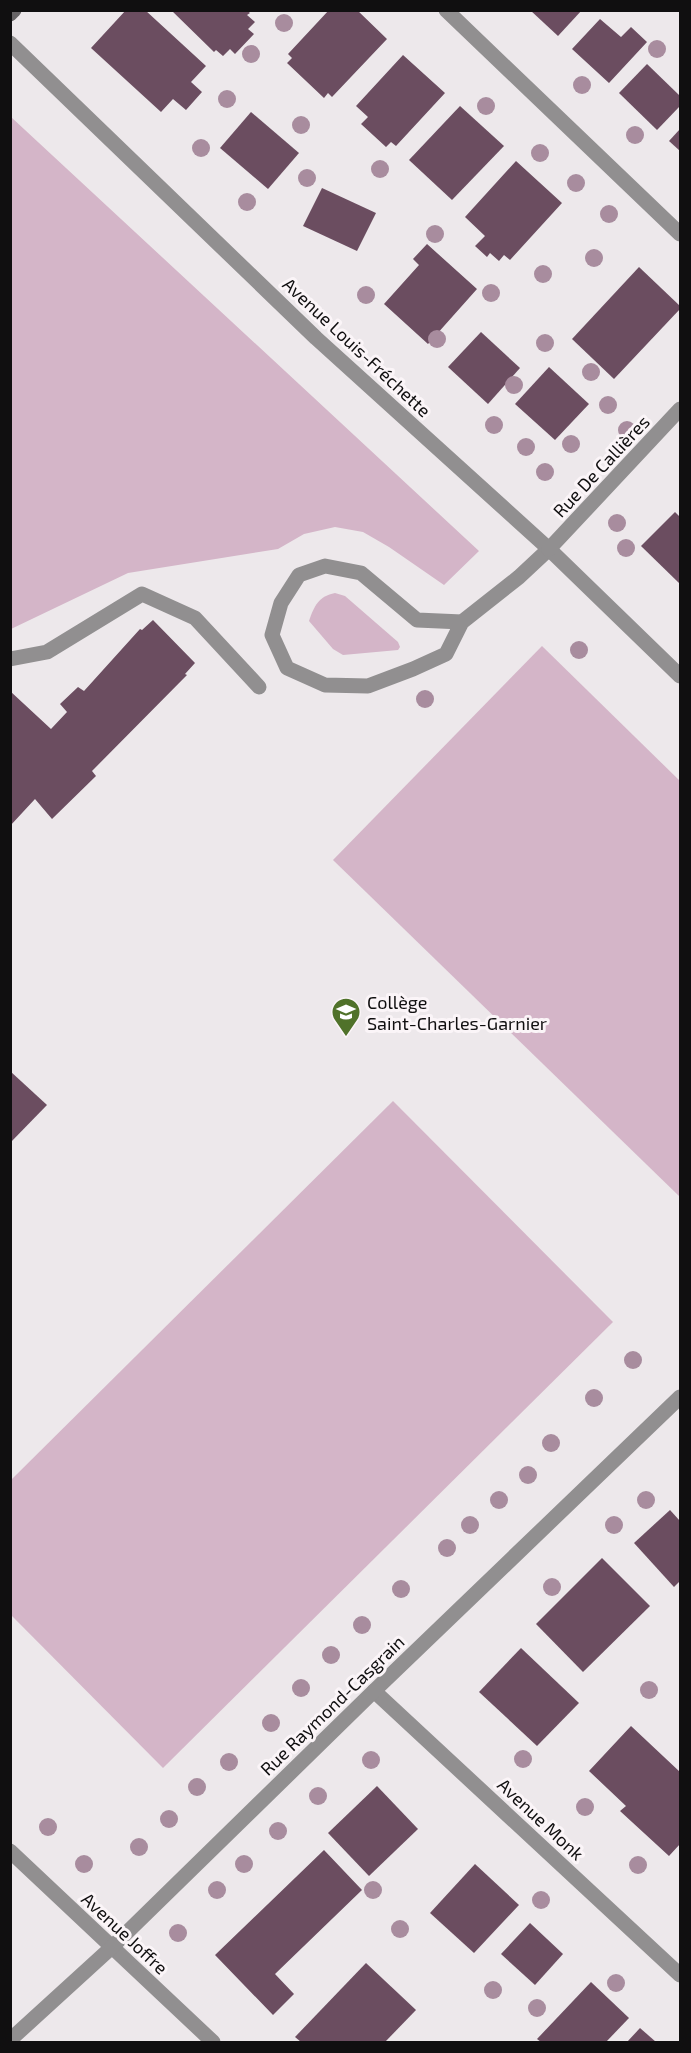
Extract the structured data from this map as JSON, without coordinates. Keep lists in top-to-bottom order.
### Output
{
  "streets": {
    "street": [
      "Avenue Louis-Fréchette",
      "Rue De Callières",
      "Rue Raymond-Casgrain",
      "Avenue Monk",
      "Avenue Joffre"
    ]
  },
  "crossings": [
    ["Avenue Louis-Fréchette", "Rue De Callières"],
    ["Rue Raymond-Casgrain", "Avenue Monk"],
    ["Rue Raymond-Casgrain", "Avenue Joffre"]
  ],
  "places": {
    "school or university": ["Collège Saint-Charles-Garnier"]
  }
}
